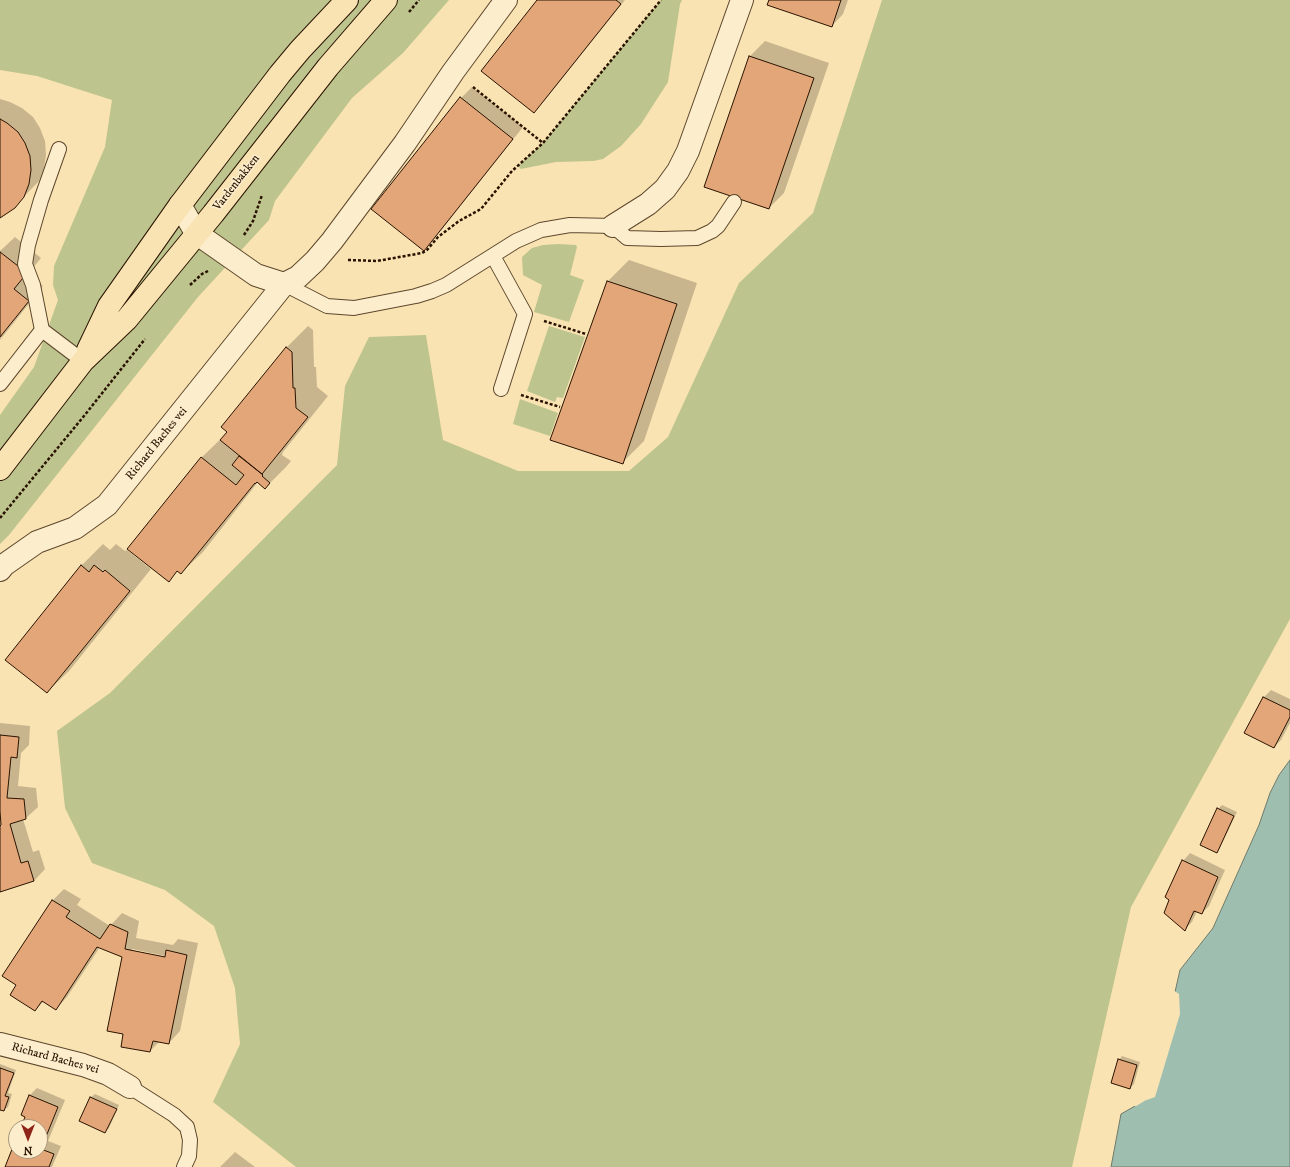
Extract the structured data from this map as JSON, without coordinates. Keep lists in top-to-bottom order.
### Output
{
  "streets": {
    "main road": ["Vardenbakken"],
    "street": ["Richard Baches vei"]
  },
  "north": "bottom"
}
